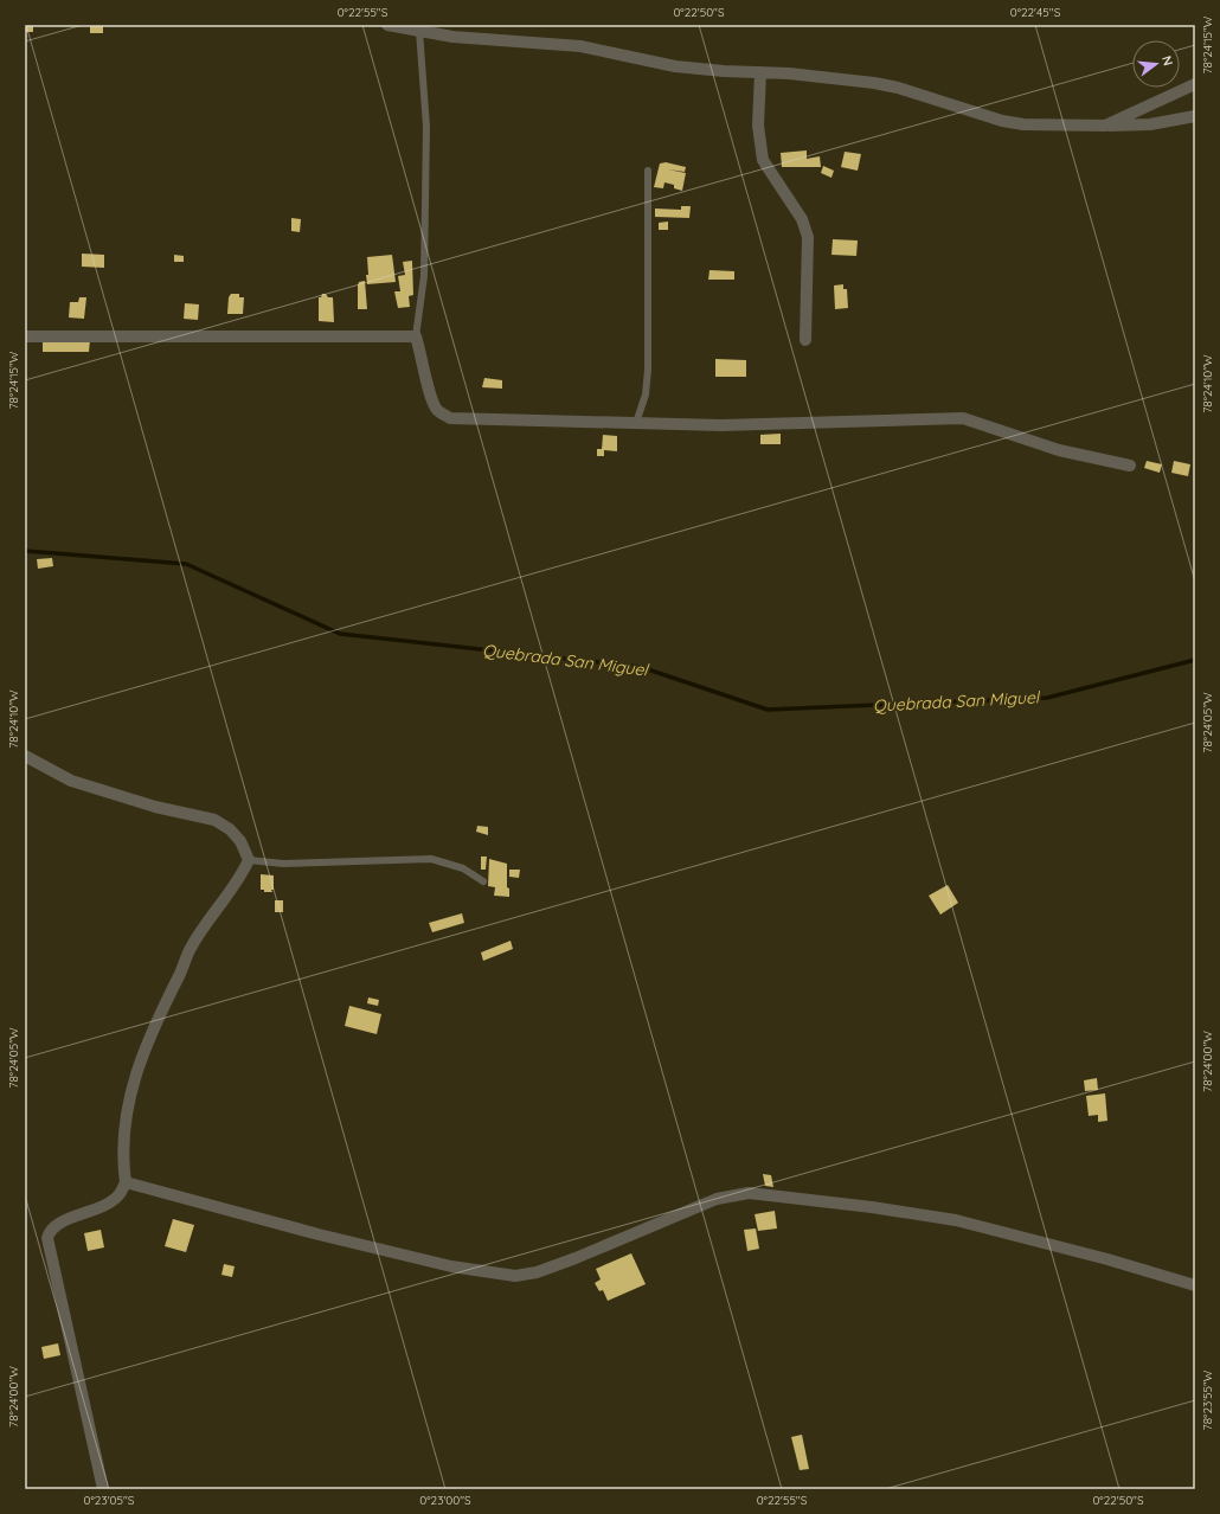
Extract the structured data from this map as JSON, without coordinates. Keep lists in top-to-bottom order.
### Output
{
  "water": ["Quebrada San Miguel"],
  "north": "right",
  "coordinates": [
    "0°22'55\"S",
    "0°22'50\"S",
    "0°22'45\"S",
    "78°24'15\"W",
    "78°24'10\"W",
    "78°24'05\"W",
    "78°24'00\"W",
    "78°23'55\"W",
    "0°23'05\"S",
    "0°23'00\"S"
  ]
}
